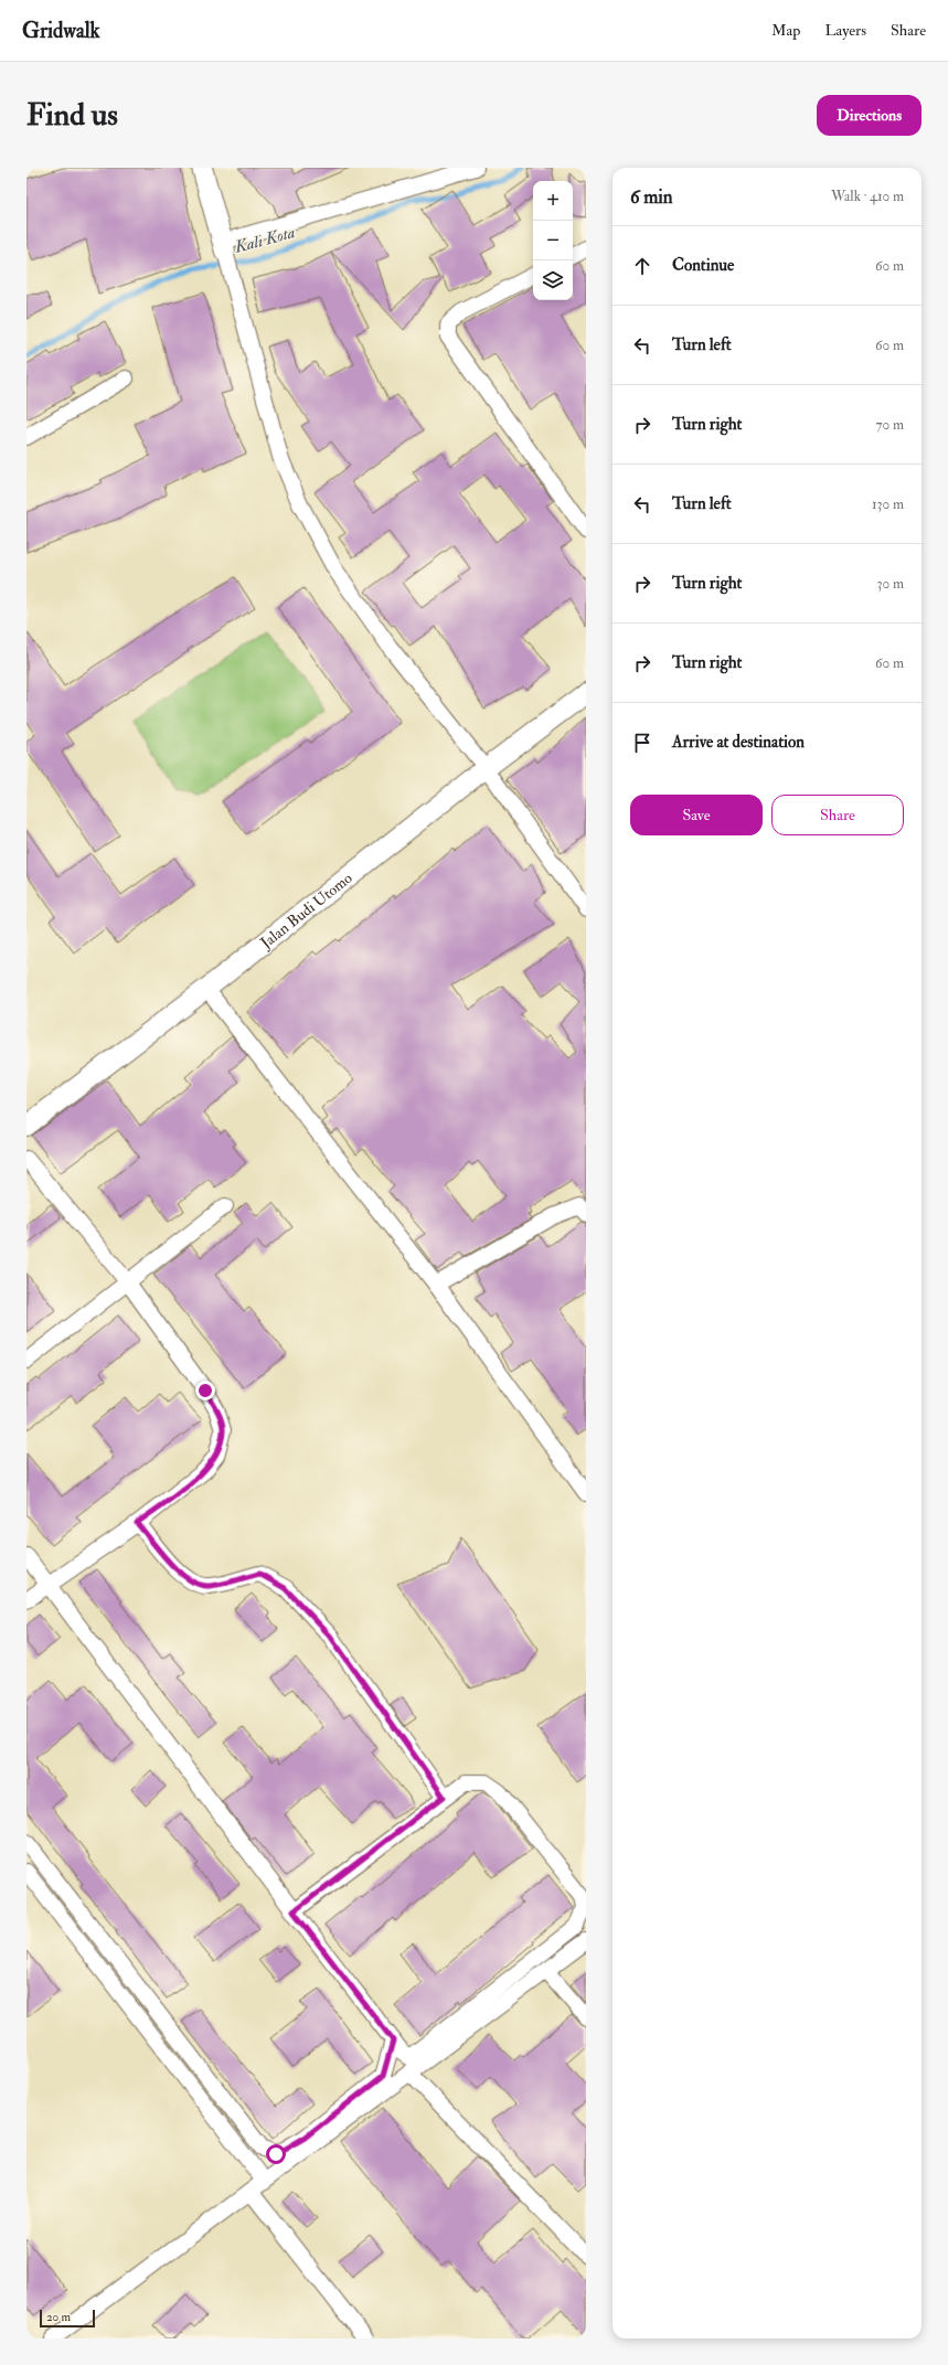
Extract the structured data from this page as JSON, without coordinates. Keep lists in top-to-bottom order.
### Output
{
  "streets": {
    "street": ["Jalan Budi Utomo"]
  },
  "water": ["Kali Kota"],
  "scale_bar": "20 m",
  "page": {
    "header": "Gridwalk",
    "nav": ["Map", "Layers", "Share"],
    "buttons": [
      "Directions",
      ["Save", "Share"]
    ],
    "title": "Find us",
    "heading": ["6 min", "Walk · 410 m"],
    "map_buttons": ["+", "−"],
    "list": [
      ["Continue", "60 m"],
      ["Turn left", "60 m"],
      ["Turn right", "70 m"],
      ["Turn left", "130 m"],
      ["Turn right", "30 m"],
      ["Turn right", "60 m"],
      "Arrive at destination"
    ],
    "scale": "20 m"
  }
}
